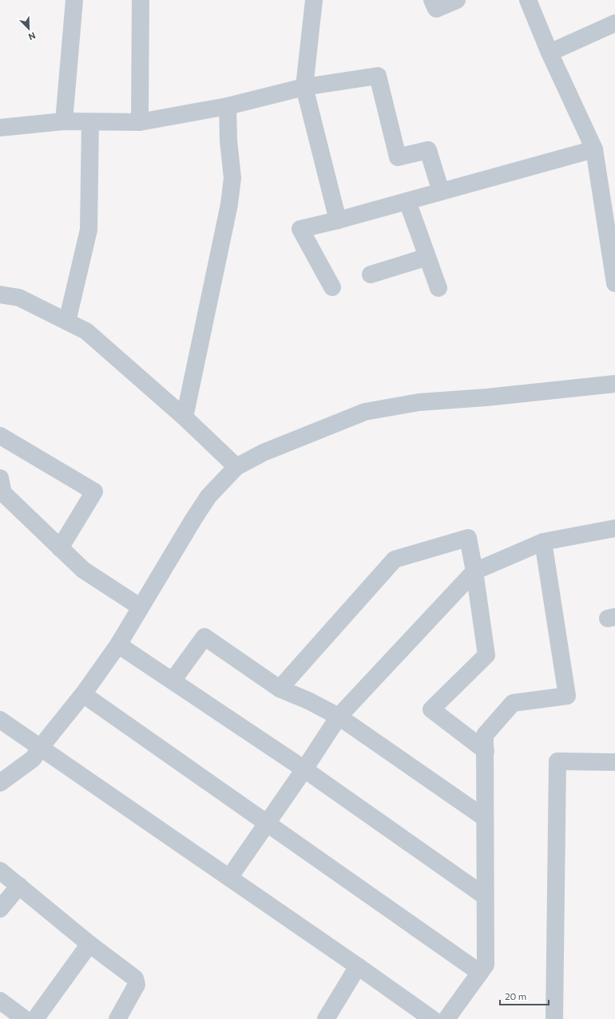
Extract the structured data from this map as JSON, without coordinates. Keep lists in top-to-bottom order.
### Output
{
  "scale_bar": "20 m",
  "north": "bottom right"
}
